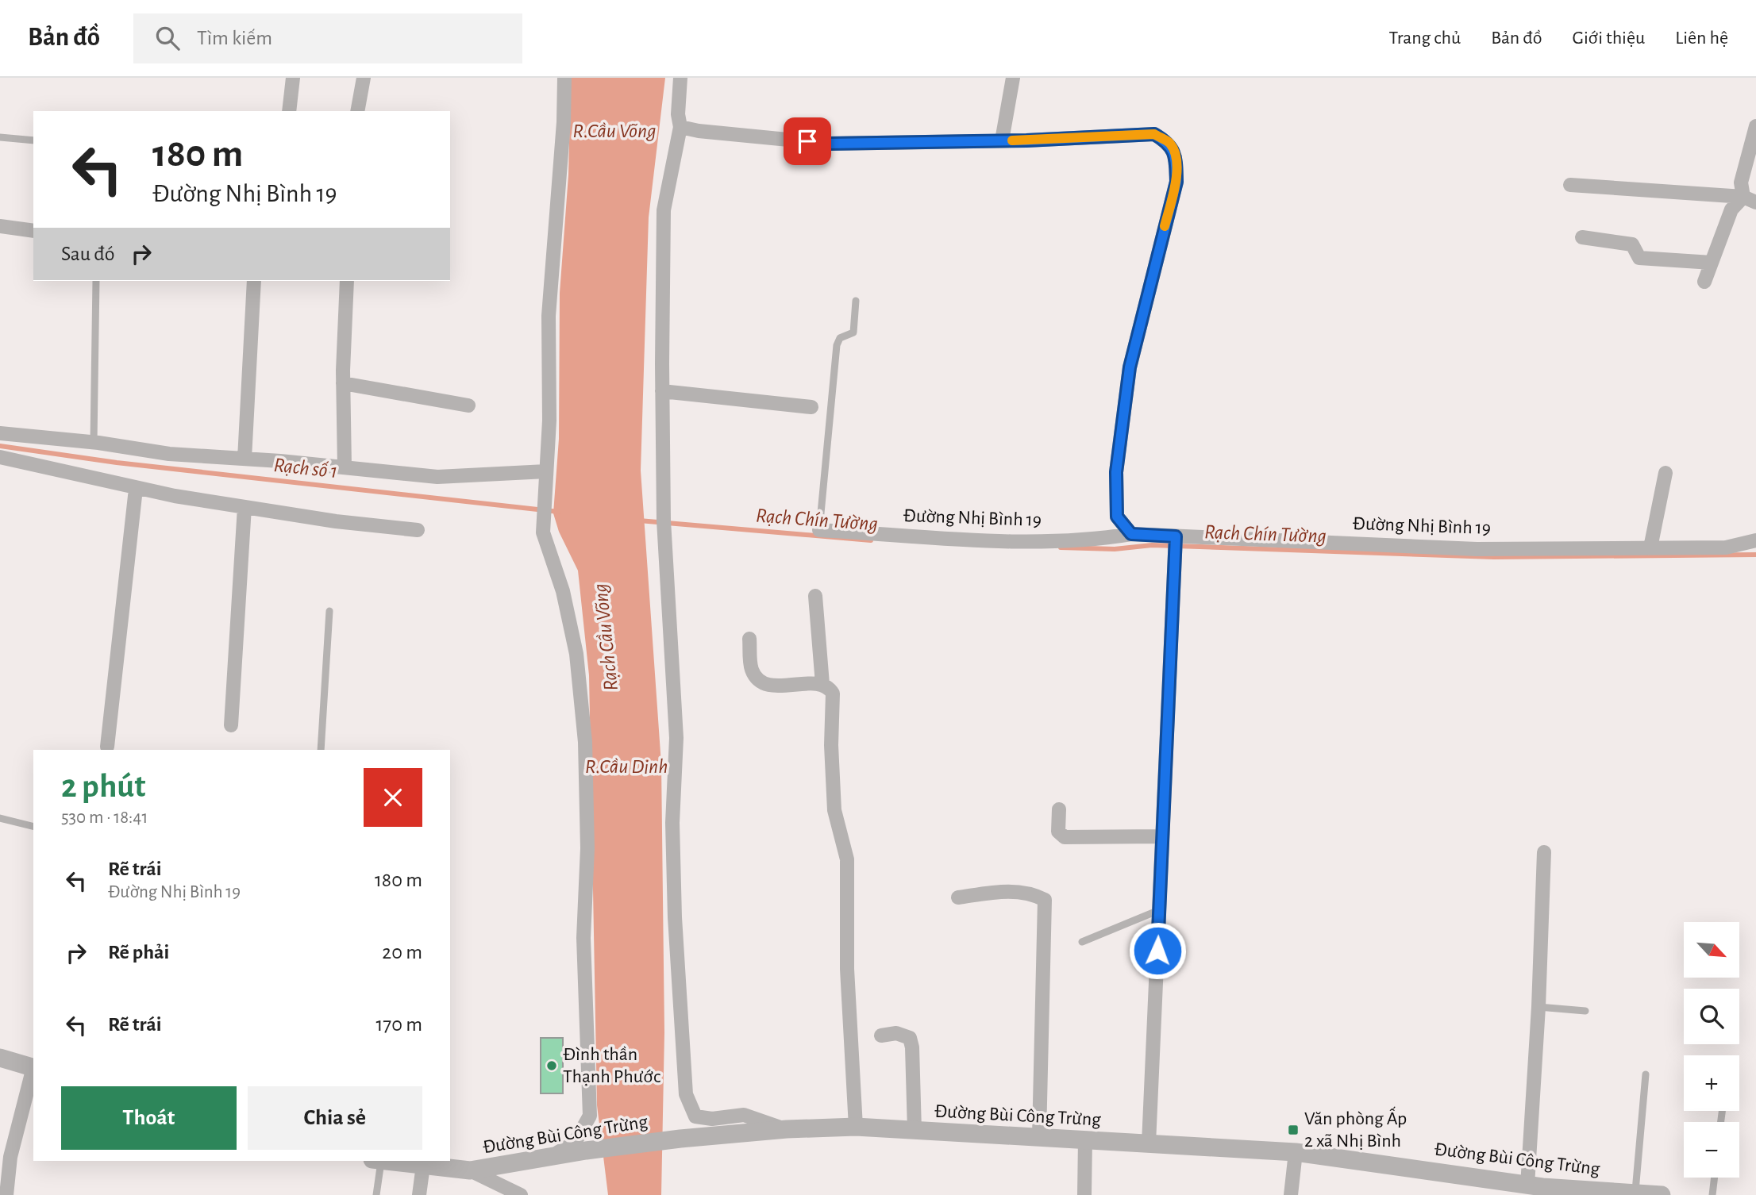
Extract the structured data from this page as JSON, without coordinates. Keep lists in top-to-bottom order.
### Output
{
  "streets": {
    "street": ["Đường Nhị Bình 19", "Đường Bùi Công Trừng"]
  },
  "water": [
    "R.Cầu Võng",
    "Rạch số 1",
    "Rạch Chín Tường",
    "Rạch Cầu Võng",
    "R.Cầu Dinh"
  ],
  "places": {
    "other": ["Đình thần Thạnh Phước"],
    "transit": ["Văn phòng Ấp 2 xã Nhị Bình"]
  },
  "north": "bottom right",
  "page": {
    "header": "Bản đồ",
    "search": "Tìm kiếm",
    "nav": [
      "Trang chủ",
      "Bản đồ",
      "Giới thiệu",
      "Liên hệ"
    ],
    "turn": ["180 m", "Đường Nhị Bình 19"],
    "then": "Sau đó",
    "heading": ["2 phút", "530 m · 18:41"],
    "list": [
      {
        "name": "Rẽ trái",
        "note": "Đường Nhị Bình 19",
        "value": "180 m"
      },
      {
        "name": "Rẽ phải",
        "value": "20 m"
      },
      {
        "name": "Rẽ trái",
        "value": "170 m"
      }
    ],
    "map_buttons": ["+", "−"],
    "buttons": ["Thoát", "Chia sẻ"]
  }
}
